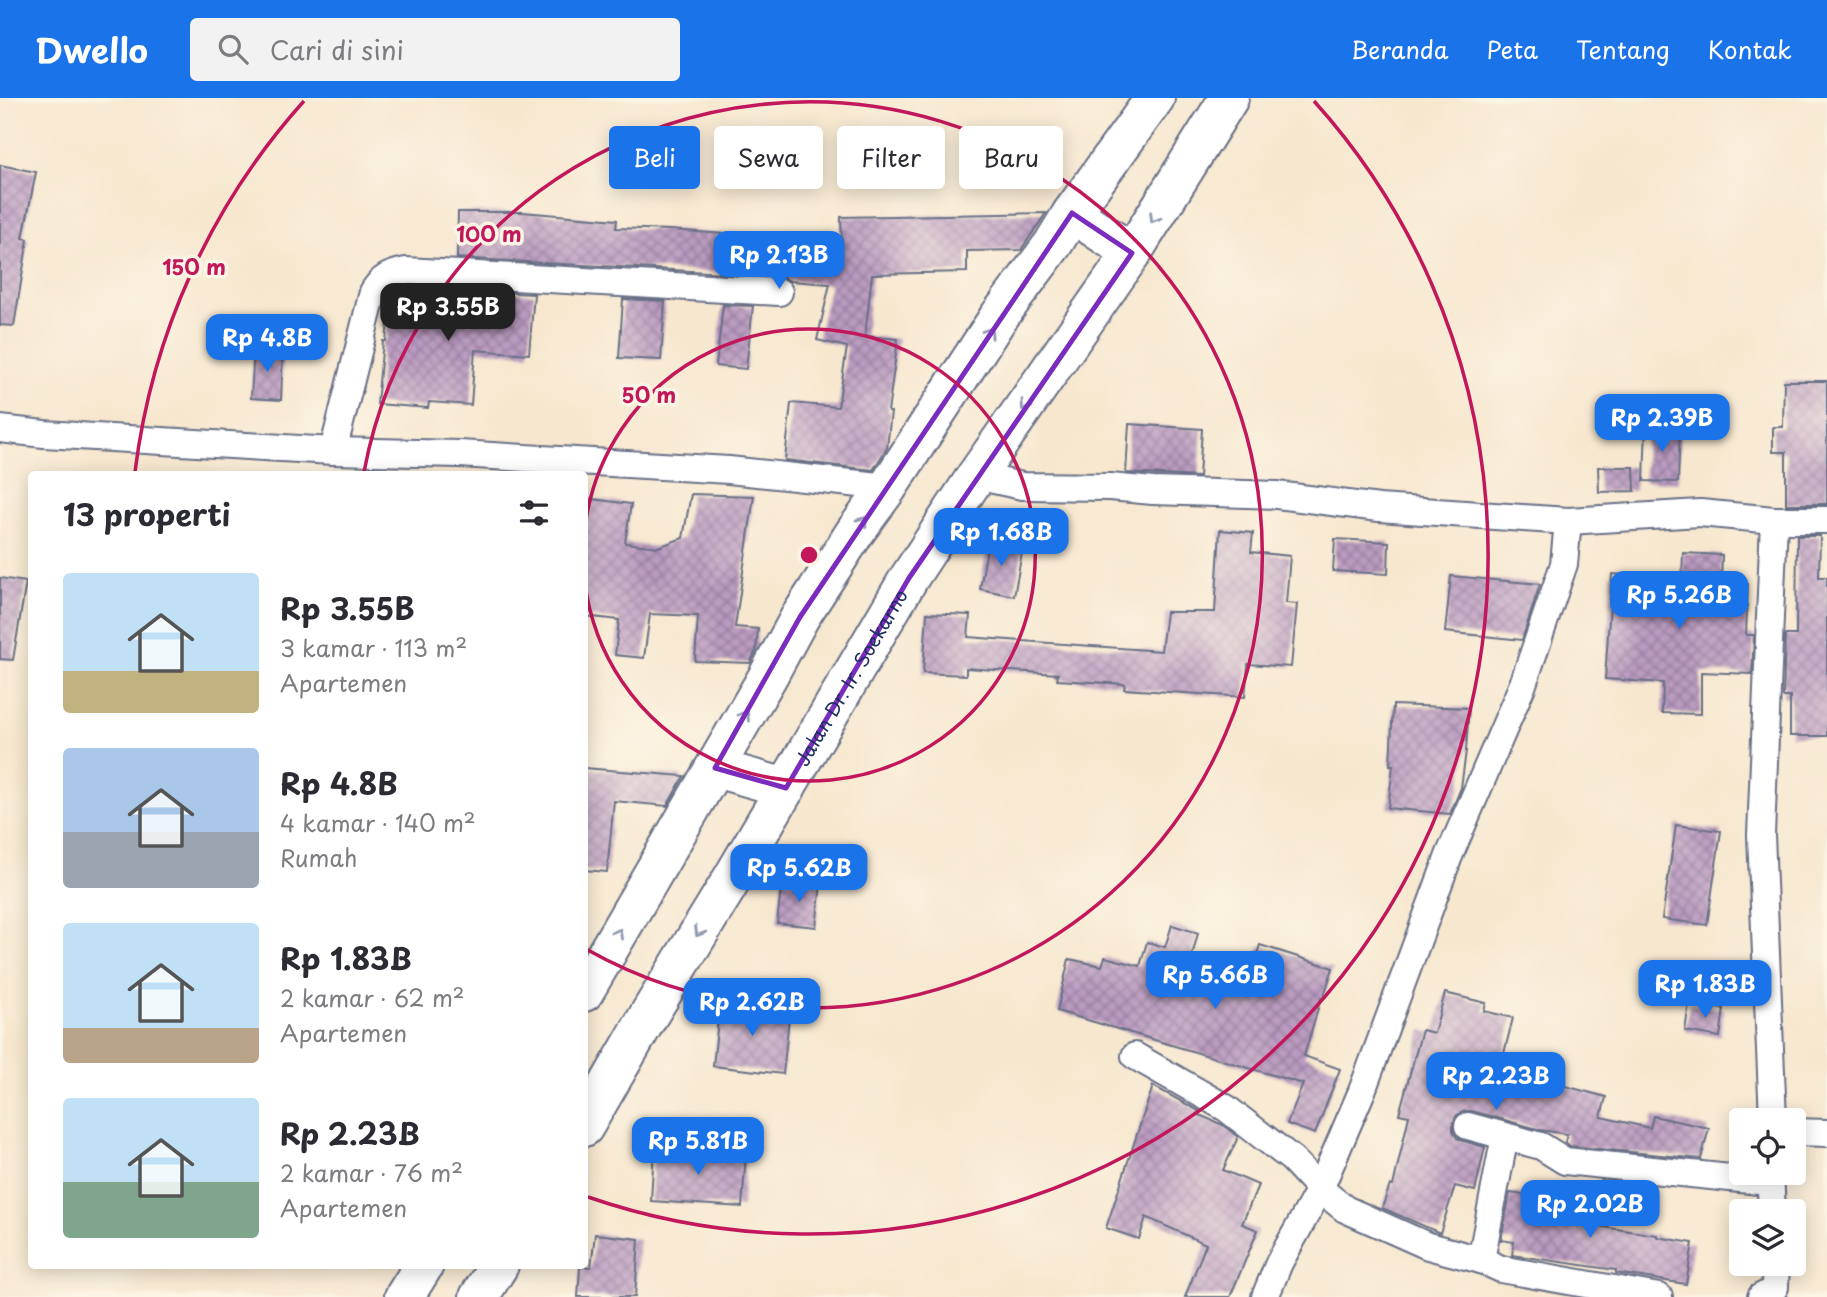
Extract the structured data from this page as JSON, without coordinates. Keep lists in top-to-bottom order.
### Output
{
  "streets": {
    "main road": ["Jalan Dr. Ir. Soekarno"]
  },
  "page": {
    "header": "Dwello",
    "search": "Cari di sini",
    "nav": [
      "Beranda",
      "Peta",
      "Tentang",
      "Kontak"
    ],
    "chip": [
      "Beli",
      "Sewa",
      "Filter",
      "Baru"
    ],
    "price": [
      "Rp 2.13B",
      "Rp 3.55B",
      "Rp 4.8B",
      "Rp 2.39B",
      "Rp 1.68B",
      "Rp 5.26B",
      "Rp 5.62B",
      "Rp 5.66B",
      "Rp 1.83B",
      "Rp 2.62B",
      "Rp 2.23B",
      "Rp 5.81B",
      "Rp 2.02B"
    ],
    "heading": "13 properti",
    "list": [
      {
        "name": "Rp 3.55B",
        "note": "3 kamar · 113 m² · Apartemen"
      },
      {
        "name": "Rp 4.8B",
        "note": "4 kamar · 140 m² · Rumah"
      },
      {
        "name": "Rp 1.83B",
        "note": "2 kamar · 62 m² · Apartemen"
      },
      {
        "name": "Rp 2.23B",
        "note": "2 kamar · 76 m² · Apartemen"
      }
    ]
  },
  "rings": ["100 m", "150 m", "50 m"]
}
